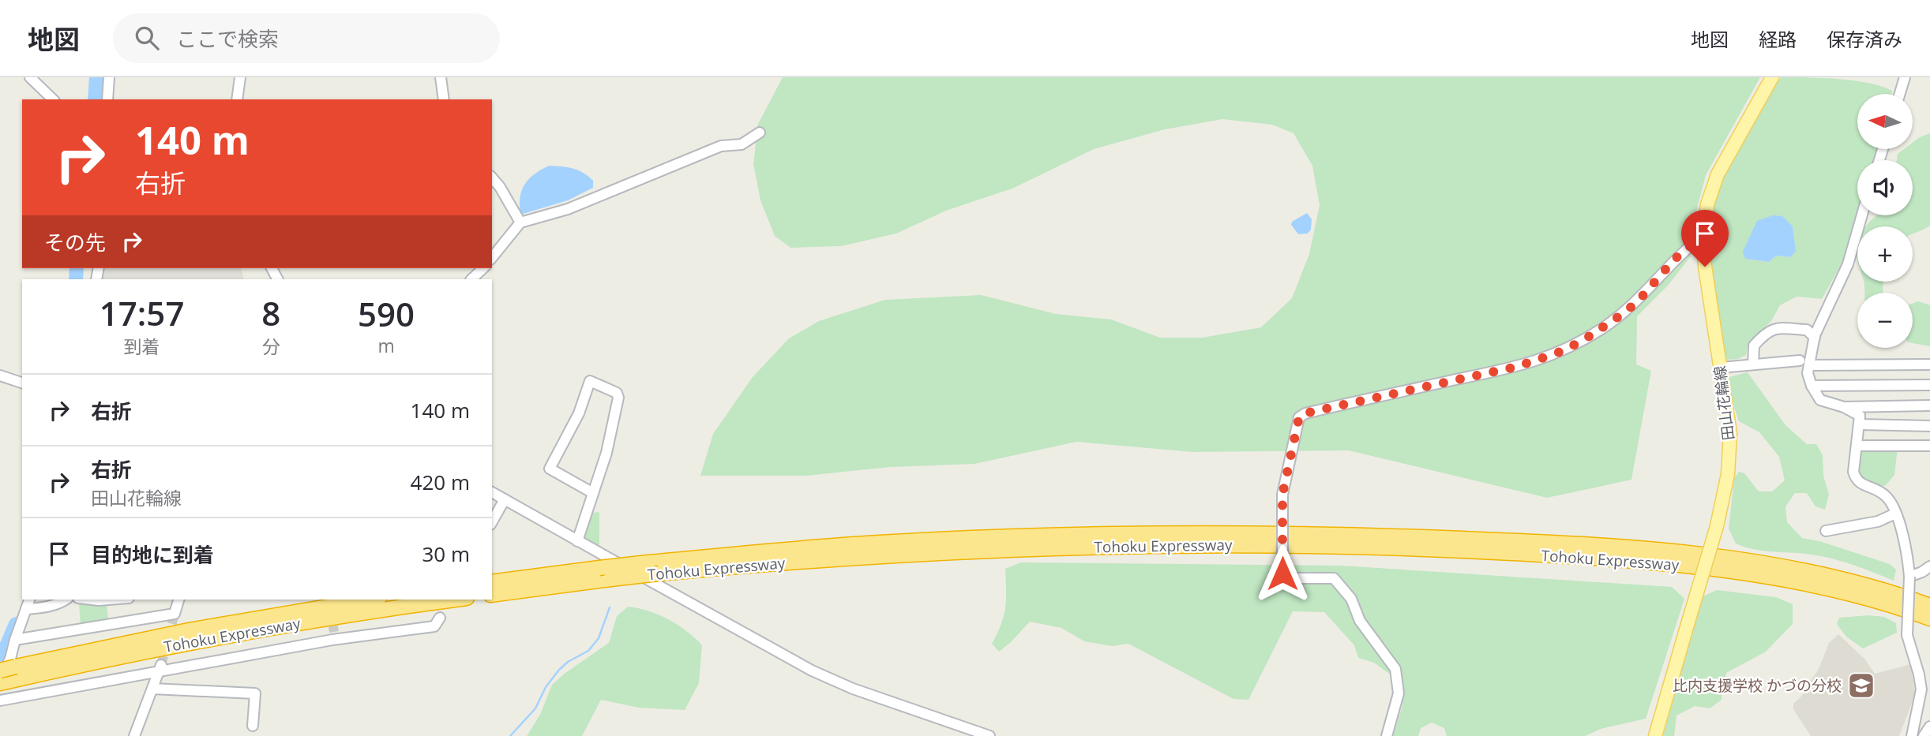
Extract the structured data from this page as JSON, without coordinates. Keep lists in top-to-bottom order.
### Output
{
  "streets": {
    "highway": ["Tohoku Expressway"],
    "main road": ["田山花輪線"]
  },
  "places": {
    "school or university": ["比内支援学校 かづの分校"]
  },
  "north": "left",
  "page": {
    "header": "地図",
    "search": "ここで検索",
    "nav": ["地図", "経路", "保存済み"],
    "map_buttons": ["+", "−"],
    "turn": ["140 m", "右折"],
    "then": "その先",
    "eta": [
      "17:57",
      "到着",
      "8",
      "分",
      "590",
      "m"
    ],
    "list": [
      {
        "name": "右折",
        "value": "140 m"
      },
      {
        "name": "右折",
        "note": "田山花輪線",
        "value": "420 m"
      },
      {
        "name": "目的地に到着",
        "value": "30 m"
      }
    ]
  }
}
